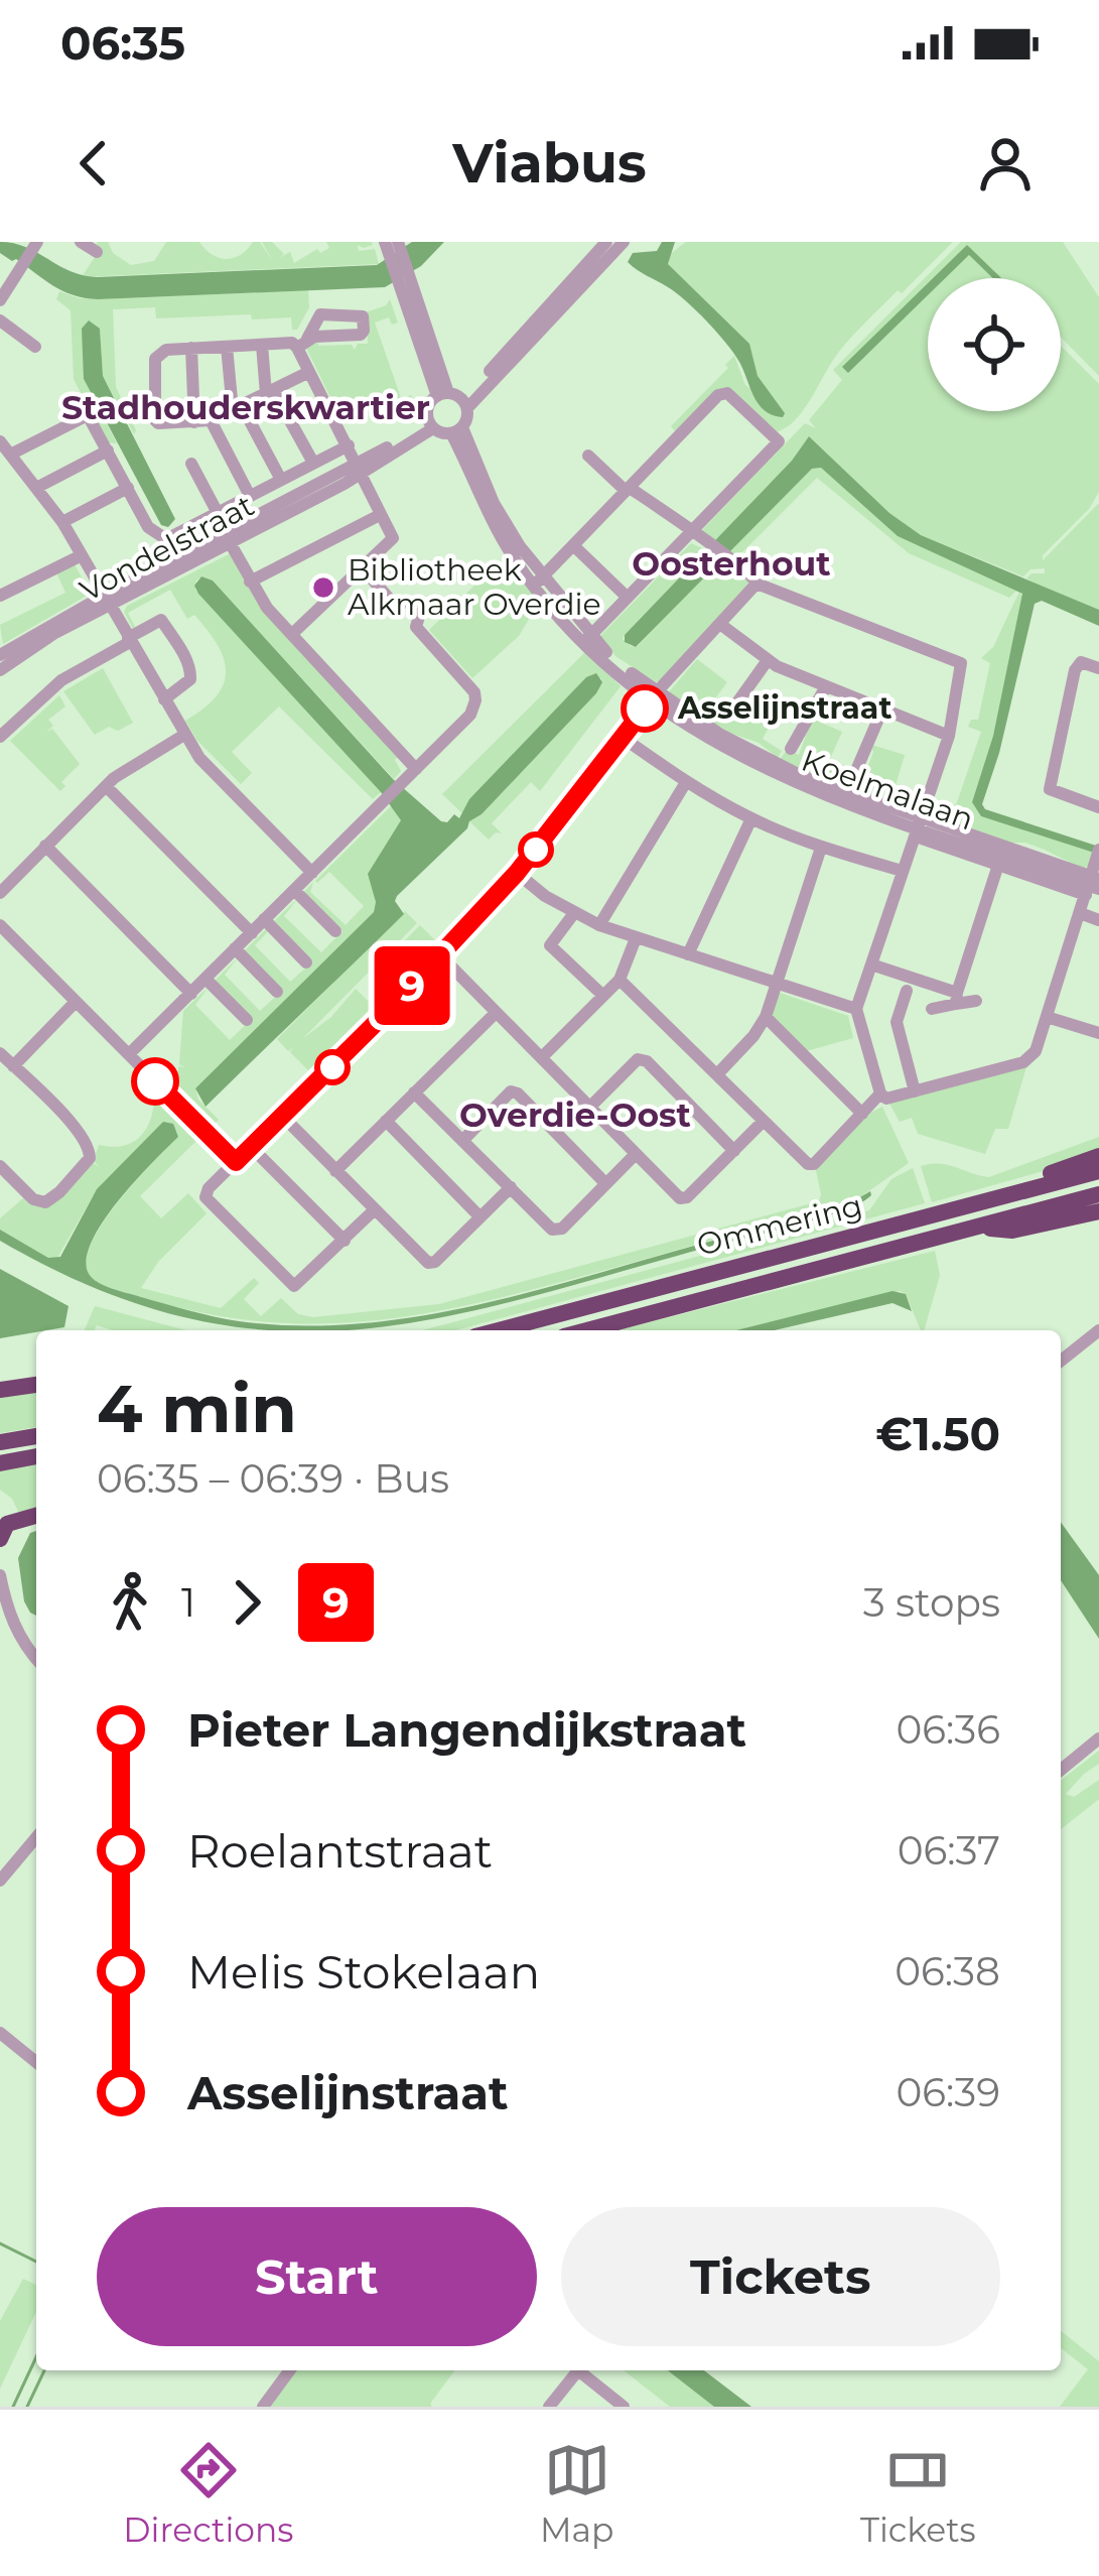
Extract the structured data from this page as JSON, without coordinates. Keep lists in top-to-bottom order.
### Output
{
  "streets": {
    "highway": ["Ommering"],
    "street": ["Vondelstraat", "Koelmalaan"]
  },
  "districts": ["Stadhouderskwartier", "Oosterhout", "Overdie-Oost"],
  "places": ["Bibliotheek Alkmaar Overdie", "Asselijnstraat"],
  "lines": ["bus line 9"],
  "page": {
    "status": "06:35",
    "header": "Viabus",
    "on_map": "9",
    "heading": ["4 min", "06:35 – 06:39 · Bus", "€1.50"],
    "legs": ["1", "9", "3 stops"],
    "list": [
      {
        "name": "Pieter Langendijkstraat",
        "value": "06:36"
      },
      {
        "name": "Roelantstraat",
        "value": "06:37"
      },
      {
        "name": "Melis Stokelaan",
        "value": "06:38"
      },
      {
        "name": "Asselijnstraat",
        "value": "06:39"
      }
    ],
    "buttons": ["Start", "Tickets"],
    "tabs": ["Directions", "Map", "Tickets"]
  }
}
